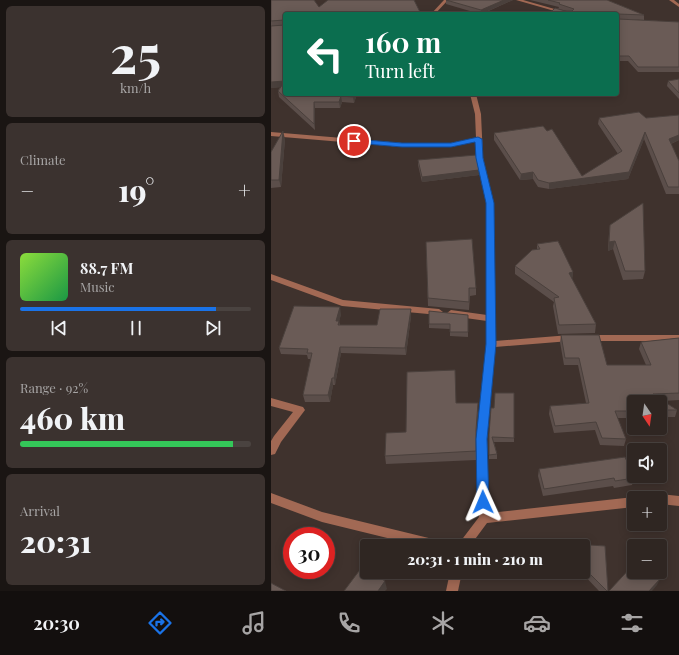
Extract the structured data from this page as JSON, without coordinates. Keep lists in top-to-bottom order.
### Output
{
  "north": "bottom",
  "page": {
    "tile": [
      ["25", "km/h"],
      "Climate",
      ["Range · 92%", "460 km"],
      ["Arrival", "20:31"]
    ],
    "turn": ["160 m", "Turn left"],
    "heat": ["−", "19°", "+"],
    "song": ["88.7 FM", "Music"],
    "map_buttons": ["+", "−"],
    "limit": "30",
    "trip": "20:31 · 1 min · 210 m",
    "tabs": "20:30"
  }
}
